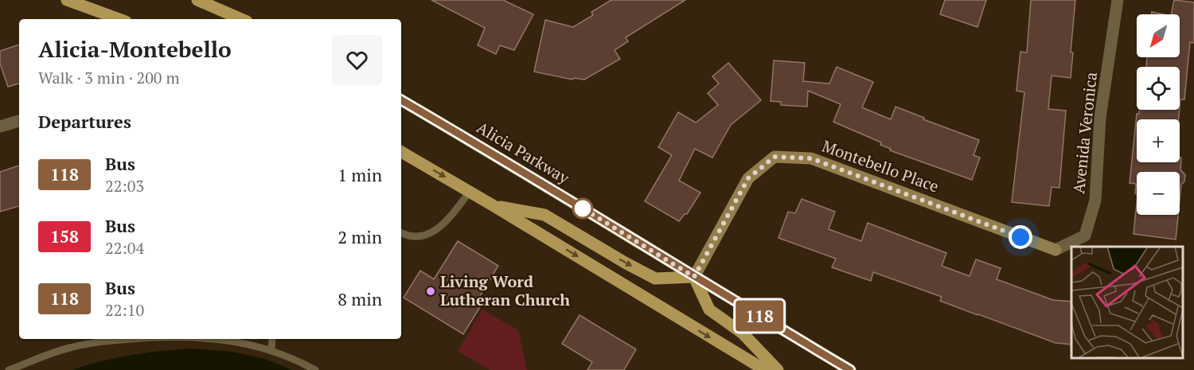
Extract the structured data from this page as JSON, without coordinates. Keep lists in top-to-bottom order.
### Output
{
  "streets": {
    "main road": ["Alicia Parkway"],
    "street": ["Avenida Veronica", "Montebello Place"]
  },
  "crossings": [
    ["Avenida Veronica", "Montebello Place"],
    ["Alicia Parkway", "Montebello Place"]
  ],
  "places": ["Living Word Lutheran Church"],
  "lines": ["bus line 118"],
  "north": "bottom left",
  "page": {
    "on_map": "118",
    "map_buttons": ["+", "−"],
    "heading": [
      ["Alicia-Montebello", "Walk · 3 min · 200 m"],
      "Departures"
    ],
    "list": [
      {
        "mark": "118",
        "name": "Bus",
        "note": "22:03",
        "value": "1 min"
      },
      {
        "mark": "158",
        "name": "Bus",
        "note": "22:04",
        "value": "2 min"
      },
      {
        "mark": "118",
        "name": "Bus",
        "note": "22:10",
        "value": "8 min"
      }
    ]
  }
}
